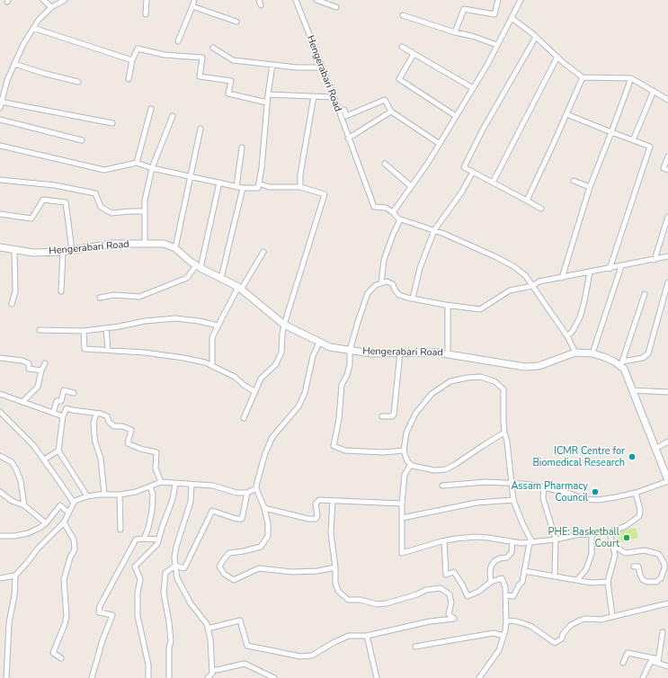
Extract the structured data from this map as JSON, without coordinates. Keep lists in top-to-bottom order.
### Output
{
  "streets": {
    "main road": ["Hengerabari Road"]
  },
  "places": ["ICMR Centre for Biomedical Research", "Assam Pharmacy Council", "PHE: Basketball Court"]
}
